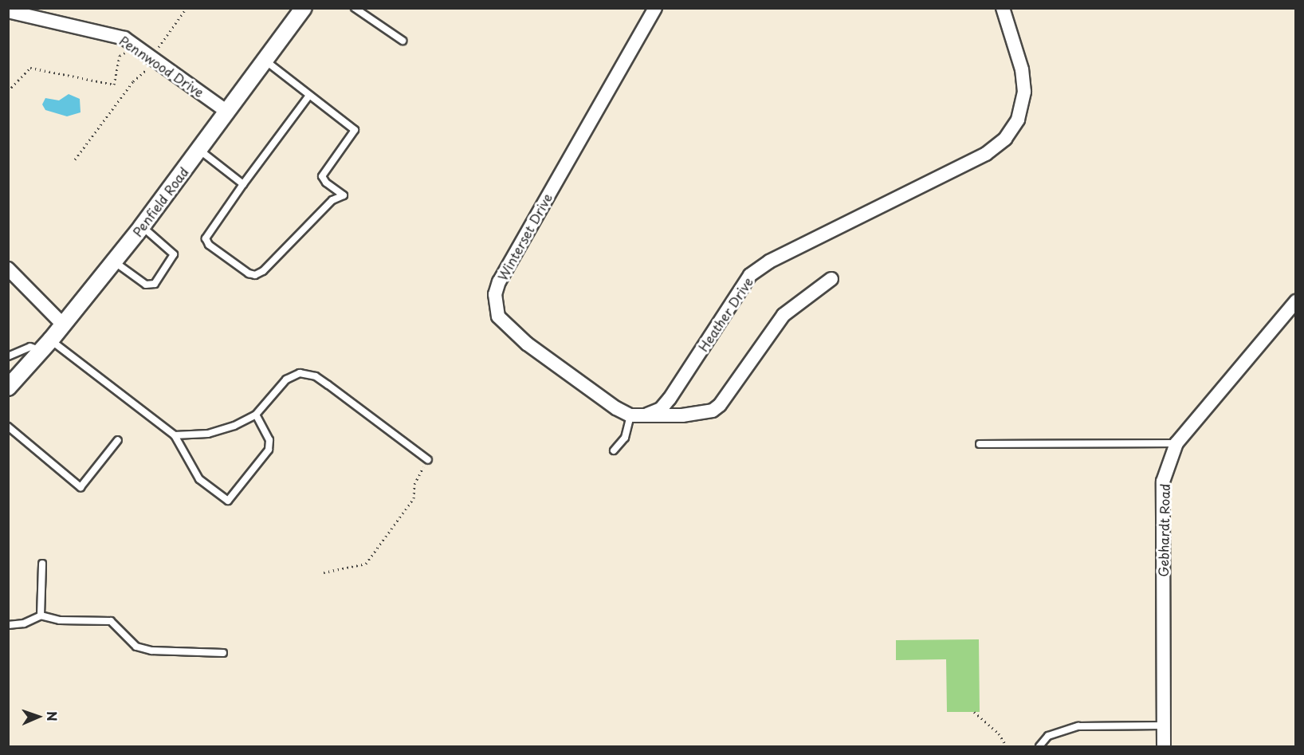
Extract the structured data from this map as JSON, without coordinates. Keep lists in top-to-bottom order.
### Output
{
  "streets": {
    "street": [
      "Pennwood Drive",
      "Penfield Road",
      "Winterset Drive",
      "Heather Drive",
      "Gebhardt Road"
    ]
  },
  "crossings": [
    ["Pennwood Drive", "Penfield Road"],
    ["Winterset Drive", "Heather Drive"]
  ],
  "north": "right"
}
